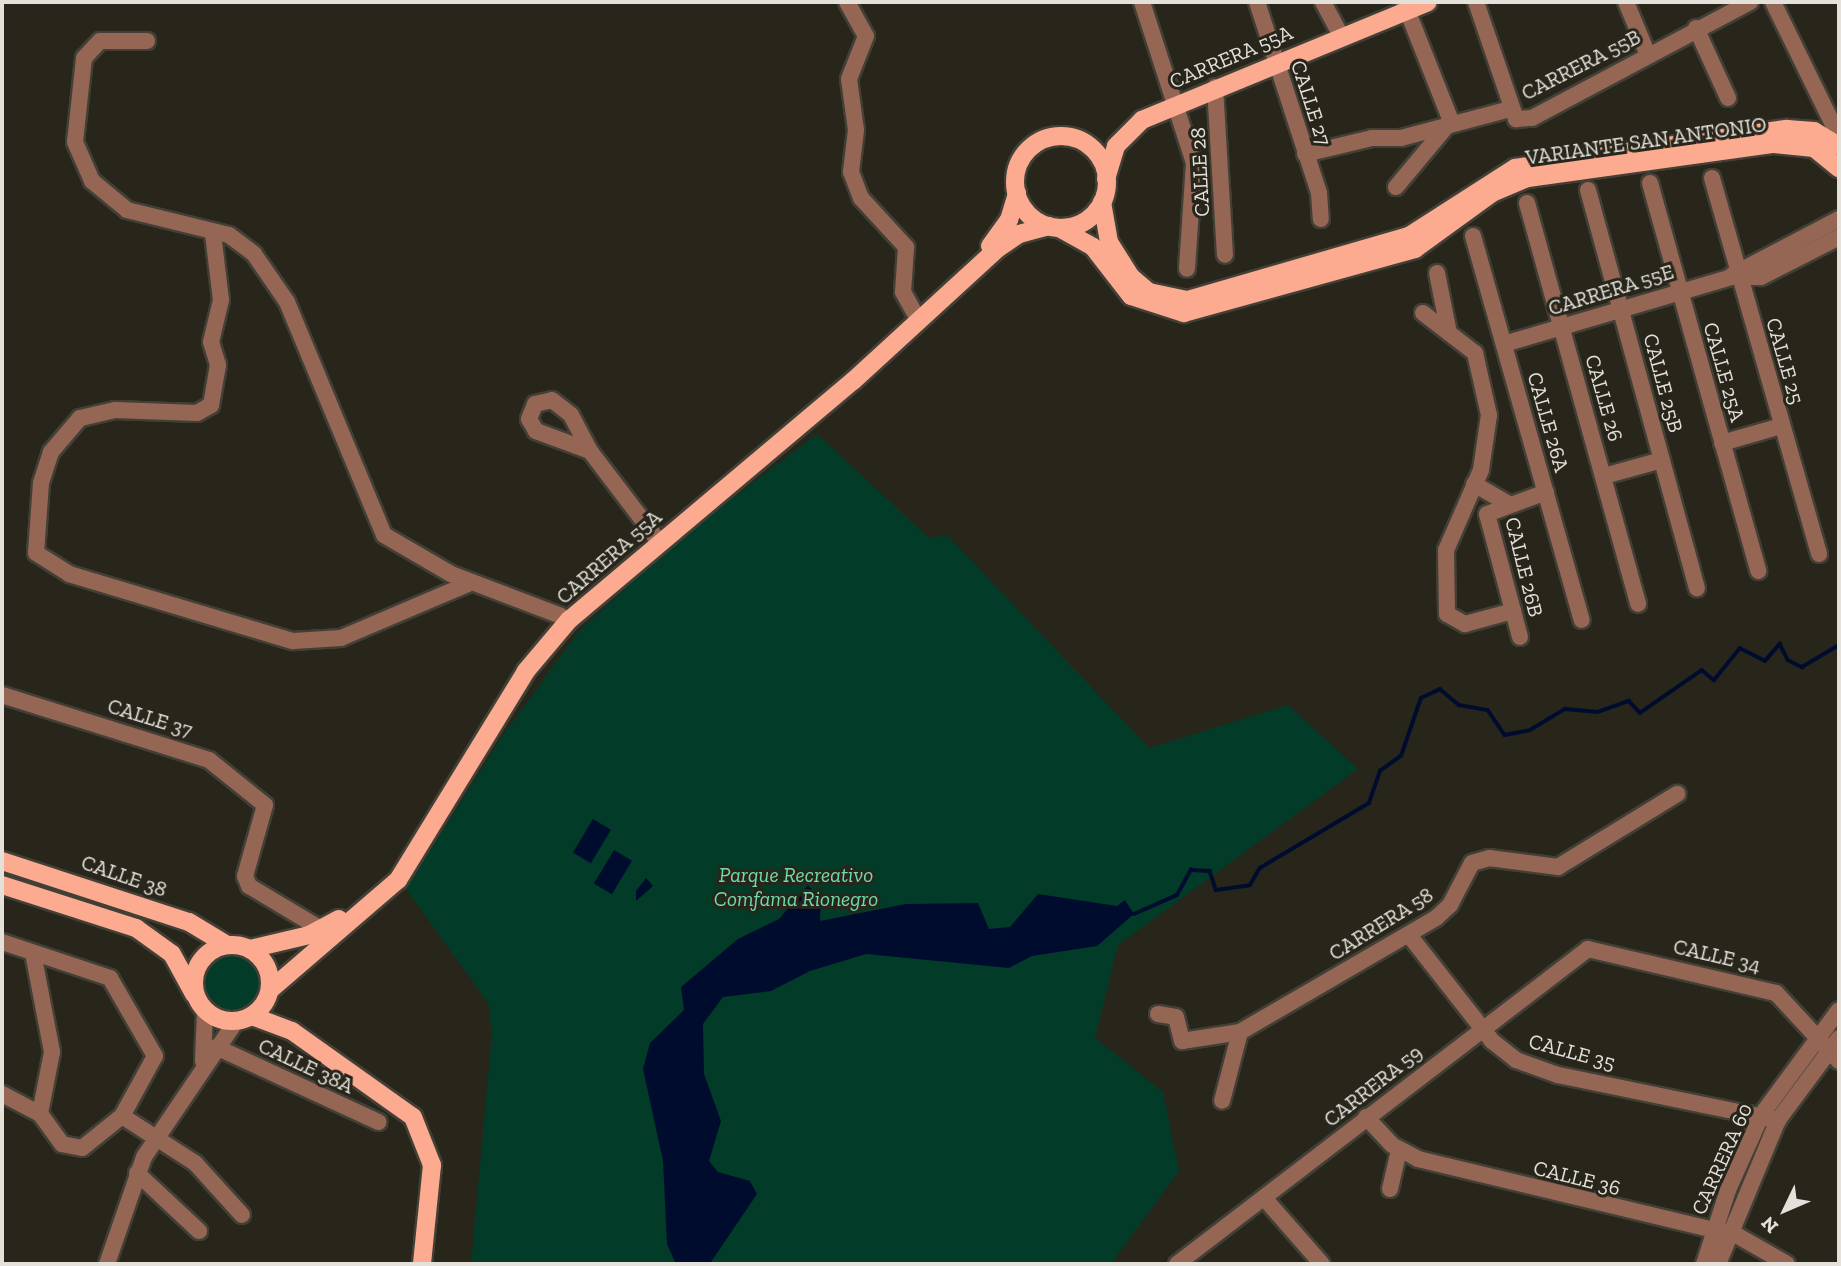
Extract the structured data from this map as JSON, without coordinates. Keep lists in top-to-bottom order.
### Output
{
  "streets": {
    "main road": ["CARRERA 55A", "VARIANTE SAN ANTONIO", "CALLE 38"],
    "street": [
      "CARRERA 55B",
      "CALLE 27",
      "CALLE 28",
      "CARRERA 55E",
      "CALLE 25",
      "CALLE 25A",
      "CALLE 25B",
      "CALLE 26",
      "CALLE 26A",
      "CALLE 26B",
      "CALLE 37",
      "CARRERA 58",
      "CALLE 34",
      "CALLE 35",
      "CALLE 38A",
      "CARRERA 59",
      "CARRERA 60",
      "CALLE 36"
    ]
  },
  "crossings": [
    ["CARRERA 55A", "CALLE 27"],
    ["CARRERA 55A", "VARIANTE SAN ANTONIO"],
    ["CARRERA 55A", "CALLE 28"],
    ["CARRERA 55A", "CALLE 37"],
    ["CARRERA 55A", "CALLE 38"],
    ["CARRERA 55B", "CALLE 27"],
    ["CARRERA 55E", "CALLE 25"],
    ["CARRERA 55E", "CALLE 25A"],
    ["CARRERA 55E", "CALLE 25B"],
    ["CARRERA 55E", "CALLE 26"],
    ["CARRERA 55E", "CALLE 26A"],
    ["CARRERA 58", "CALLE 35"],
    ["CALLE 34", "CARRERA 59"],
    ["CALLE 34", "CARRERA 60"],
    ["CALLE 35", "CARRERA 59"],
    ["CALLE 35", "CARRERA 60"],
    ["CARRERA 59", "CALLE 36"],
    ["CARRERA 60", "CALLE 36"]
  ],
  "parks": ["Parque Recreativo Comfama Rionegro"],
  "north": "bottom left"
}
